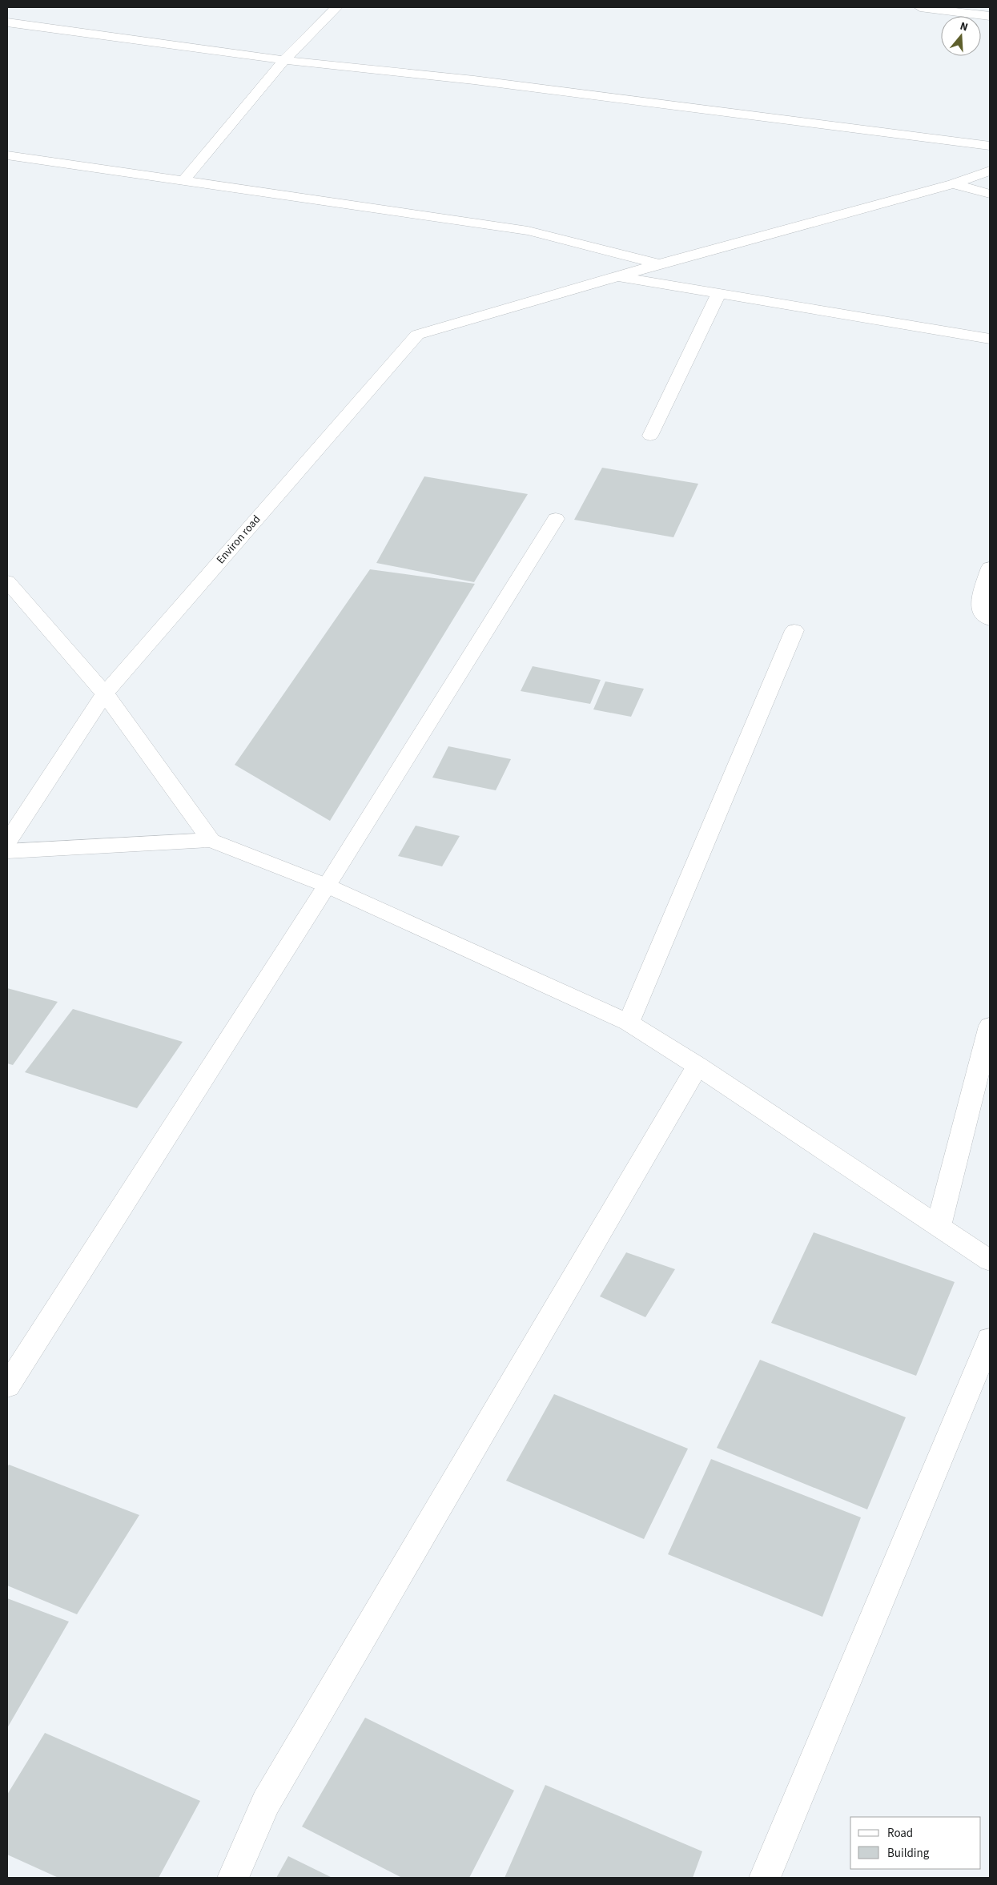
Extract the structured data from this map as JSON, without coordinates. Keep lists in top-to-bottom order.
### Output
{
  "streets": {
    "street": ["Environ road"]
  },
  "legend": ["Road", "Building"],
  "north": "top"
}
